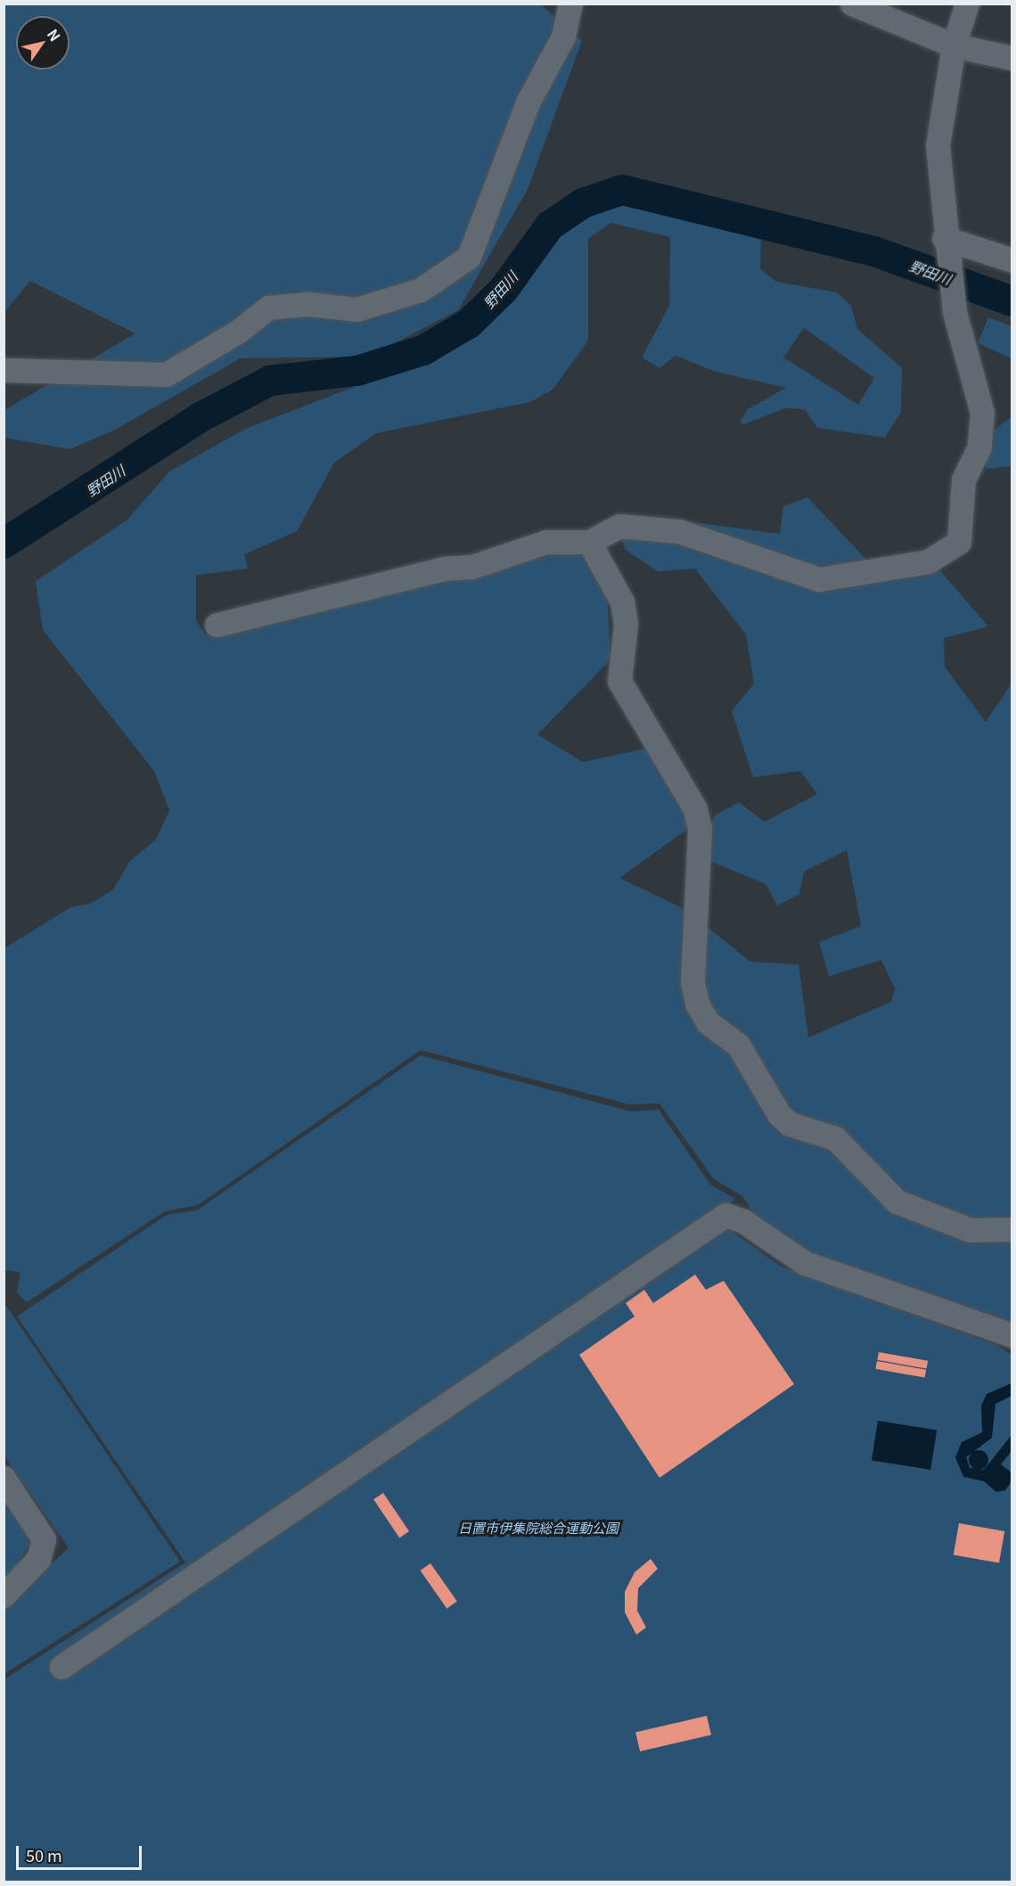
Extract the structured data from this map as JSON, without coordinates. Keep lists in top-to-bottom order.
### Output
{
  "water": ["野田川"],
  "parks": ["日置市伊集院総合運動公園"],
  "scale_bar": "50 m",
  "north": "top right"
}
